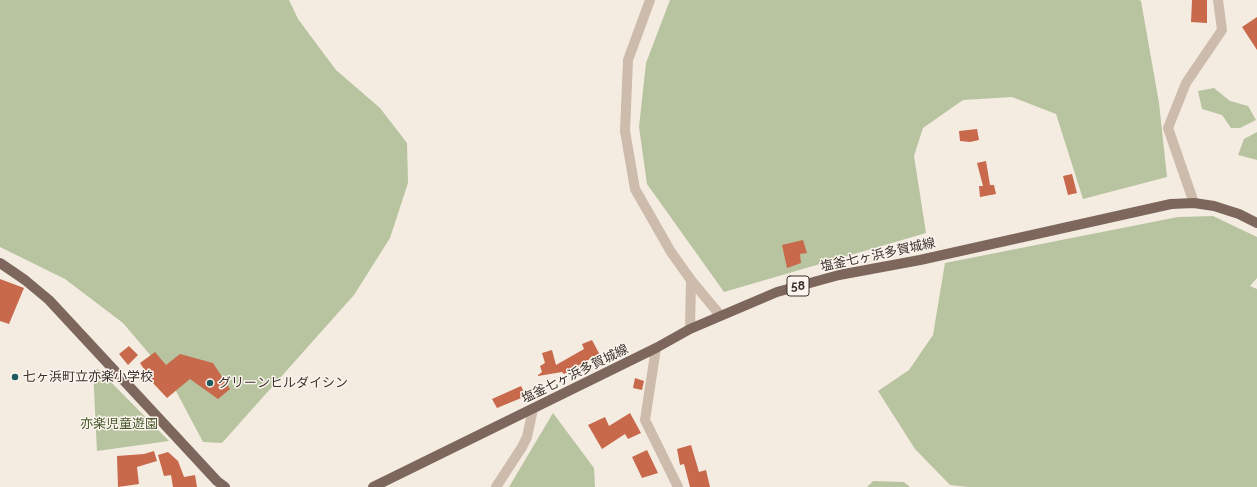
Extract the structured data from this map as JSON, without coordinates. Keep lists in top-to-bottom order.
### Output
{
  "streets": {
    "main road": ["塩釜七ヶ浜多賀城線", "58"]
  },
  "parks": ["亦楽児童遊園"],
  "places": ["七ヶ浜町立亦楽小学校", "グリーンヒルダイシン"]
}
